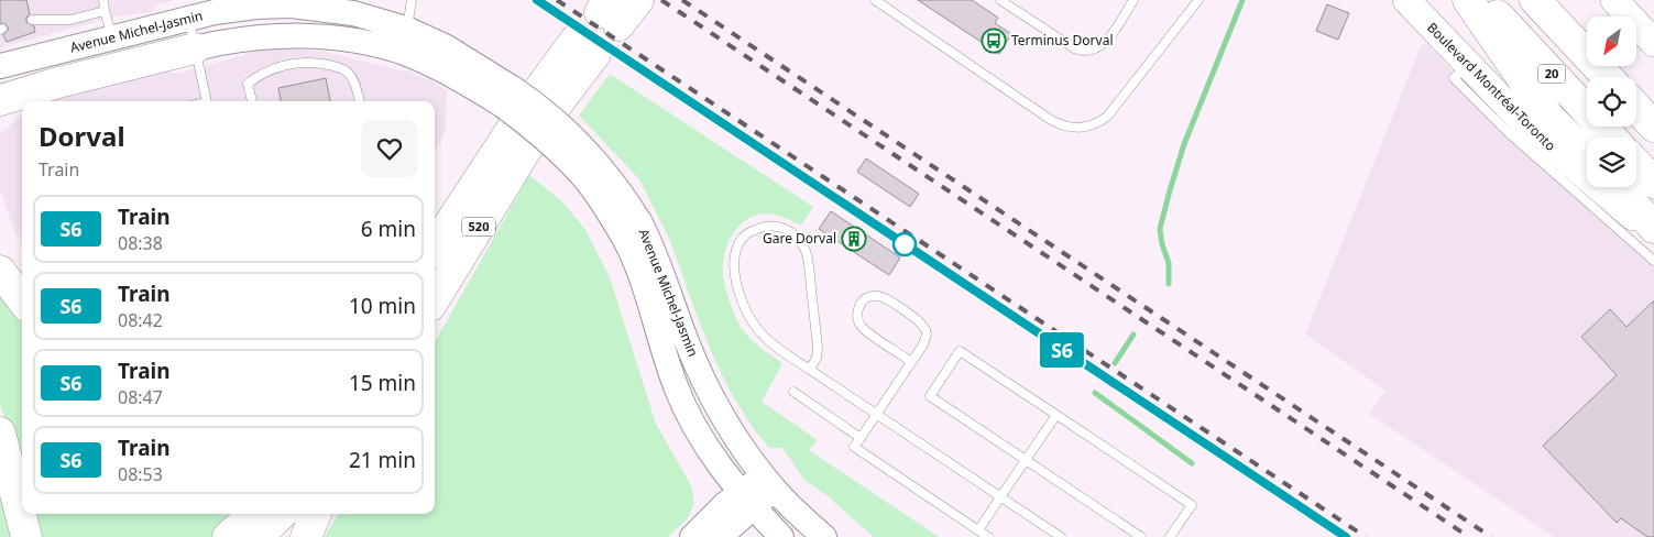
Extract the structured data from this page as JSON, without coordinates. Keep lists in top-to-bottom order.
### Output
{
  "streets": {
    "highway": ["20", "520"],
    "main road": ["Avenue Michel-Jasmin", "Boulevard Montréal-Toronto"]
  },
  "places": {
    "bus stop": ["Terminus Dorval"],
    "building": ["Gare Dorval"]
  },
  "north": "bottom left",
  "page": {
    "on_map": "S6",
    "heading": ["Dorval", "Train"],
    "list": [
      {
        "mark": "S6",
        "name": "Train",
        "note": "08:38",
        "value": "6 min"
      },
      {
        "mark": "S6",
        "name": "Train",
        "note": "08:42",
        "value": "10 min"
      },
      {
        "mark": "S6",
        "name": "Train",
        "note": "08:47",
        "value": "15 min"
      },
      {
        "mark": "S6",
        "name": "Train",
        "note": "08:53",
        "value": "21 min"
      }
    ]
  }
}
